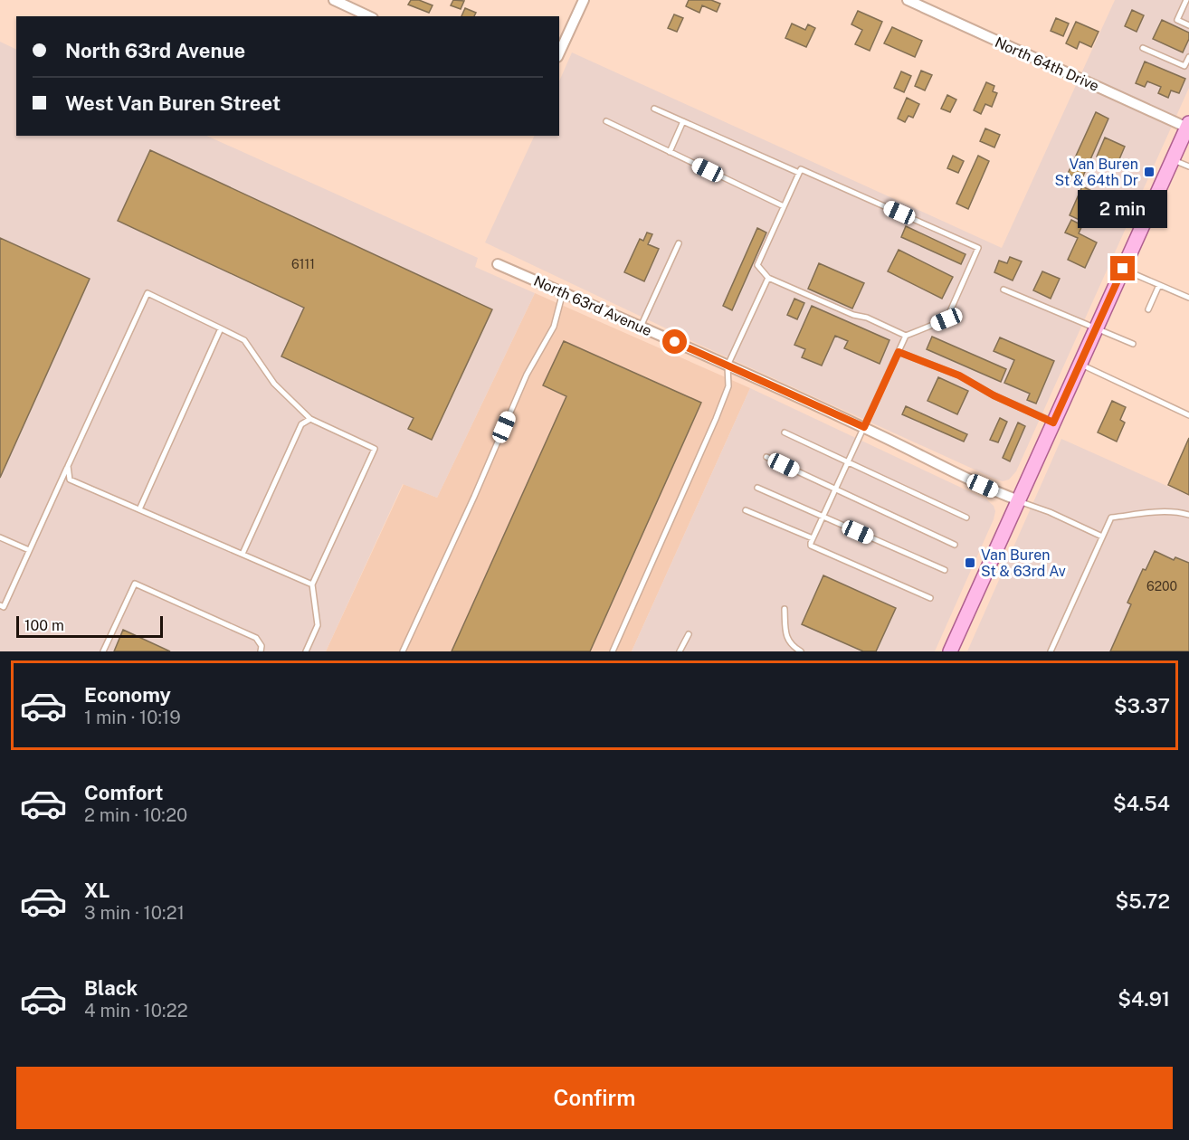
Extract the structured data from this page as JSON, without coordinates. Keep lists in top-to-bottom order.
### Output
{
  "streets": {
    "street": ["North 64th Drive", "North 63rd Avenue"]
  },
  "places": {
    "transit": ["Van Buren St & 64th Dr", "Van Buren St & 63rd Av"]
  },
  "house_numbers": ["6111", "6200"],
  "scale_bar": "100 m",
  "page": {
    "banner": ["North 63rd Avenue", "West Van Buren Street"],
    "bubble": "2 min",
    "scale": "100 m",
    "list": [
      {
        "name": "Economy",
        "note": "1 min · 10:19",
        "value": "$3.37"
      },
      {
        "name": "Comfort",
        "note": "2 min · 10:20",
        "value": "$4.54"
      },
      {
        "name": "XL",
        "note": "3 min · 10:21",
        "value": "$5.72"
      },
      {
        "name": "Black",
        "note": "4 min · 10:22",
        "value": "$4.91"
      }
    ],
    "buttons": "Confirm"
  }
}
